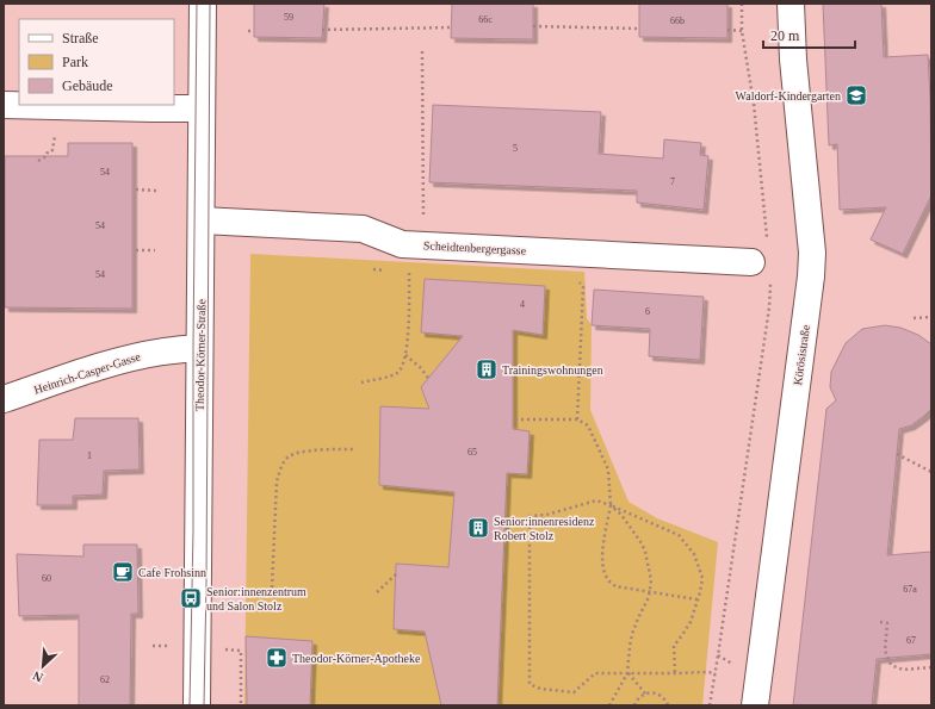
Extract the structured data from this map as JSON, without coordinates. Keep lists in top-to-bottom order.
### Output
{
  "streets": {
    "street": [
      "Scheidtenbergergasse",
      "Theodor-Körner-Straße",
      "Körösistraße",
      "Heinrich-Casper-Gasse"
    ]
  },
  "crossings": [
    ["Scheidtenbergergasse", "Theodor-Körner-Straße"],
    ["Theodor-Körner-Straße", "Heinrich-Casper-Gasse"]
  ],
  "places": {
    "school or university": ["Waldorf-Kindergarten"],
    "building": ["Trainingswohnungen", "Senior:innenresidenz Robert Stolz"],
    "cafe": ["Cafe Frohsinn"],
    "bus stop": ["Senior:innenzentrum und Salon Stolz"],
    "pharmacy": ["Theodor-Körner-Apotheke"]
  },
  "house_numbers": [
    "59",
    "66c",
    "66b",
    "5",
    "54",
    "7",
    "54",
    "54",
    "4",
    "6",
    "65",
    "1",
    "60",
    "67a",
    "67",
    "62"
  ],
  "legend": ["Straße", "Park", "Gebäude"],
  "scale_bar": "20 m",
  "north": "bottom left"
}
